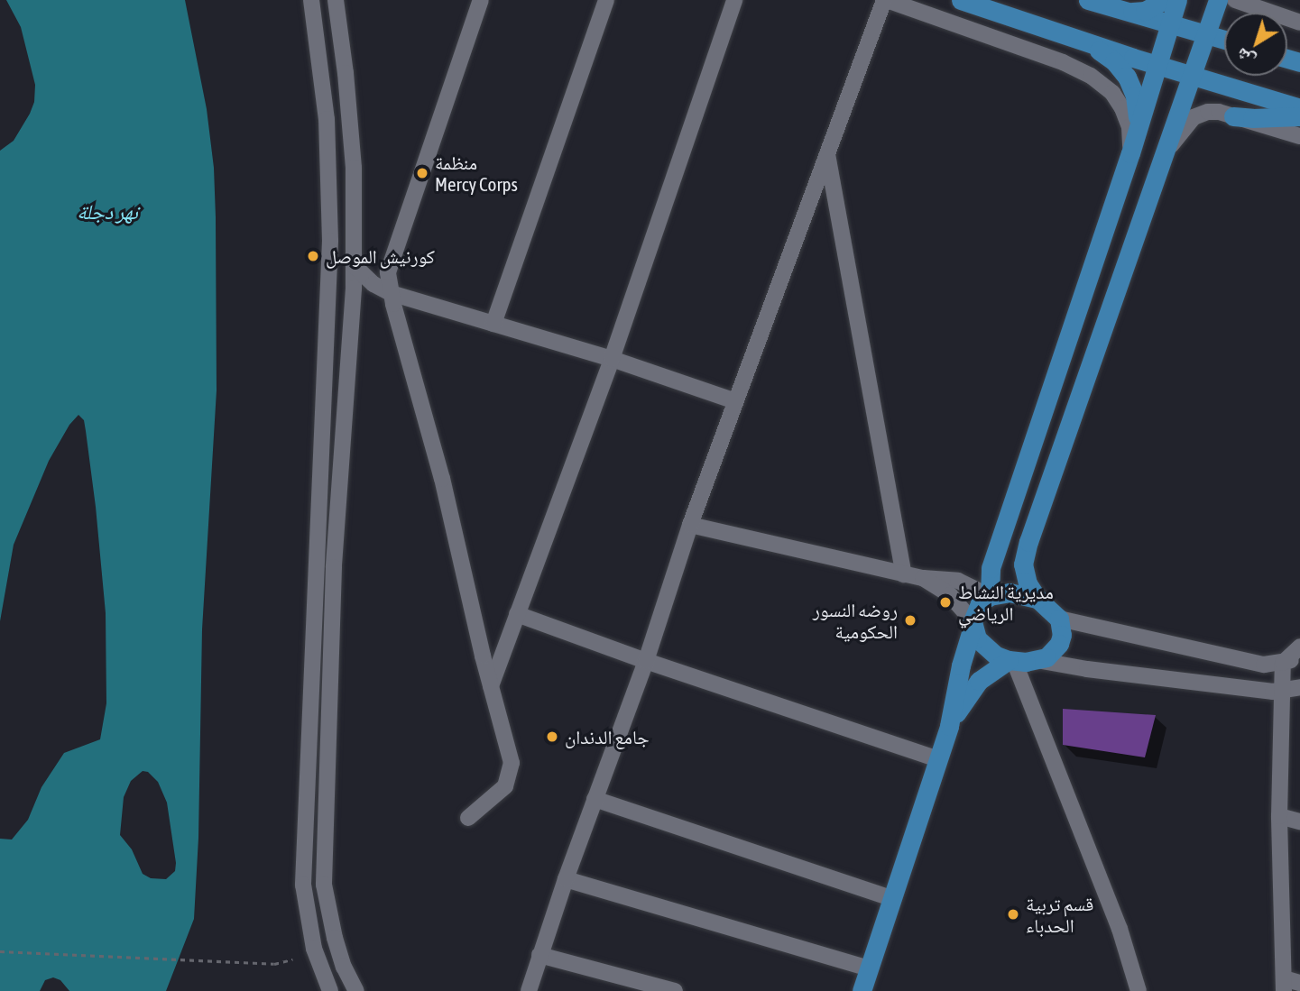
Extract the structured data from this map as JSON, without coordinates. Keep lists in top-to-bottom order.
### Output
{
  "water": ["نهر دجلة"],
  "places": [
    "منظمة Mercy Corps",
    "كورنيش الموصل",
    "مديرية النشاط الرياضي",
    "روضه النسور الحكومية",
    "جامع الدندان",
    "قسم تربية الحدباء"
  ],
  "north": "bottom left"
}
